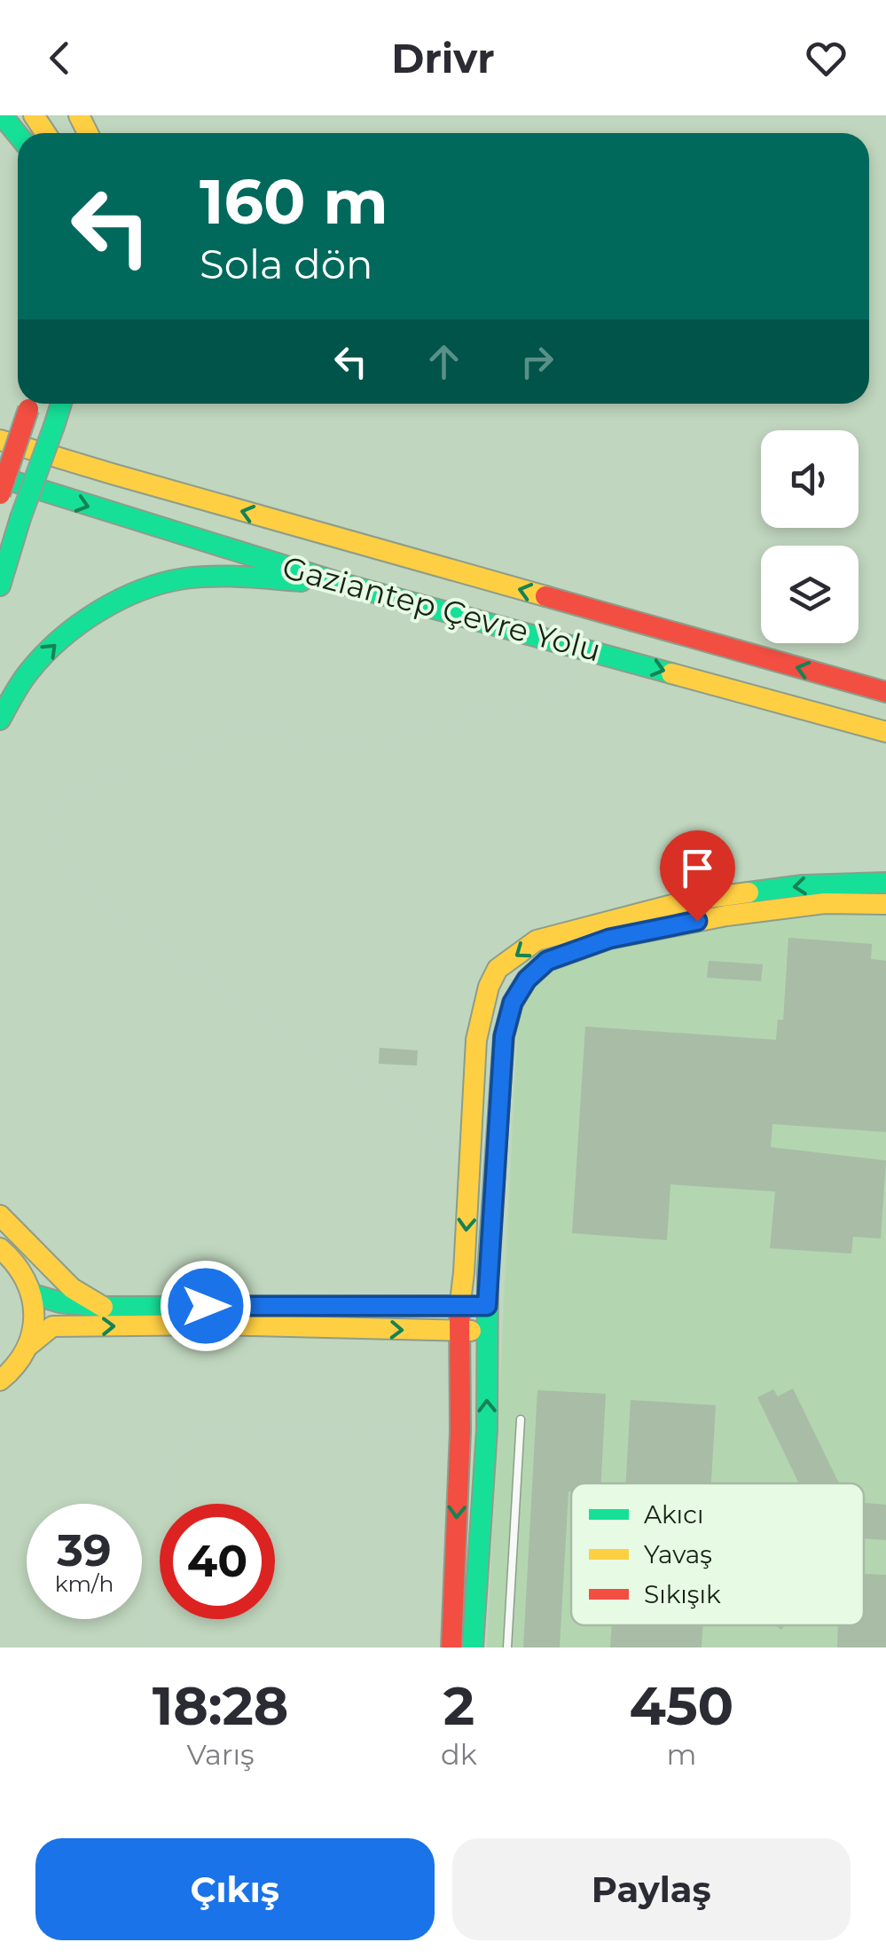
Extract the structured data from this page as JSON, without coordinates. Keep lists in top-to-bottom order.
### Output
{
  "streets": {
    "main road": ["Gaziantep Çevre Yolu"]
  },
  "legend": ["Akıcı", "Yavaş", "Sıkışık"],
  "page": {
    "header": "Drivr",
    "turn": ["160 m", "Sola dön"],
    "speed": "39 km/h",
    "limit": "40",
    "eta": [
      "18:28",
      "Varış",
      "2",
      "dk",
      "450",
      "m"
    ],
    "buttons": ["Çıkış", "Paylaş"]
  }
}
